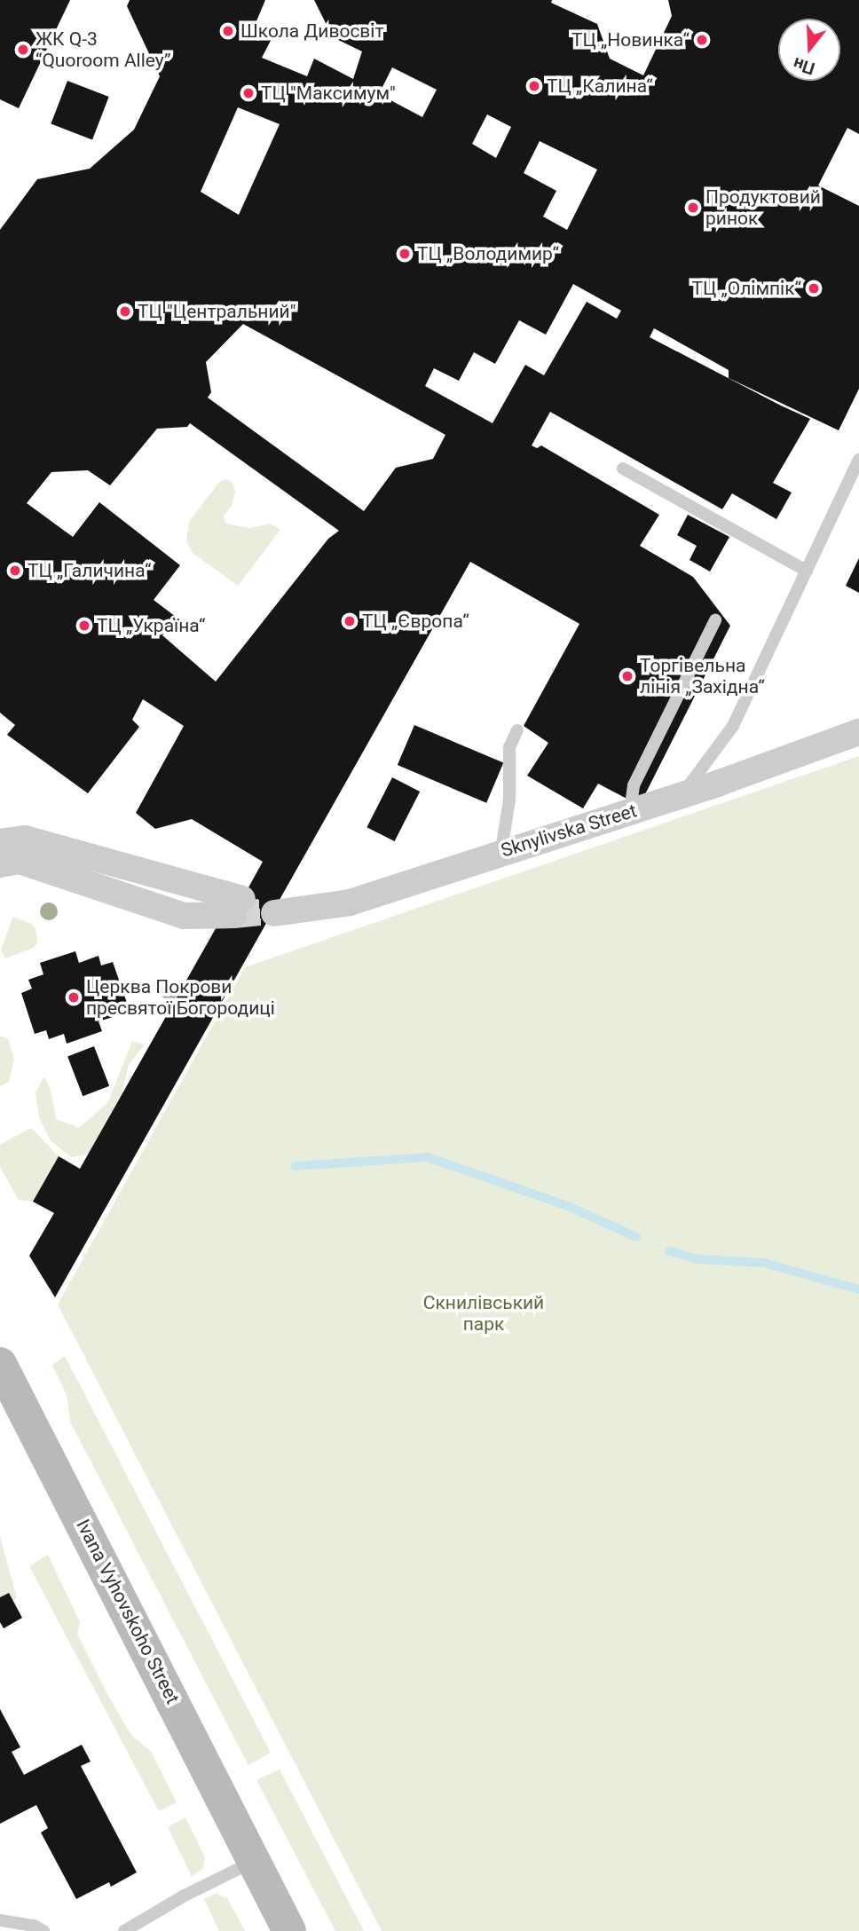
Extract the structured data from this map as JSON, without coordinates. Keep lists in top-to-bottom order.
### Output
{
  "streets": {
    "main road": ["Ivana Vyhovskoho Street"],
    "street": ["Sknylivska Street"]
  },
  "parks": ["Скнилівський парк"],
  "places": [
    "Школа Дивосвіт",
    "ТЦ „Новинка“",
    "ЖК Q-3 “Quoroom Alley”",
    "ТЦ „Калина“",
    "ТЦ \"Максимум\"",
    "Продуктовий ринок",
    "ТЦ „Володимир“",
    "ТЦ „Олімпік“",
    "ТЦ \"Центральний\"",
    "ТЦ „Галичина“",
    "ТЦ „Європа“",
    "ТЦ „Україна“",
    "Торгівельна лінія „Західна“",
    "Церква Покрови пресвятої Богородиці"
  ],
  "north": "bottom"
}
